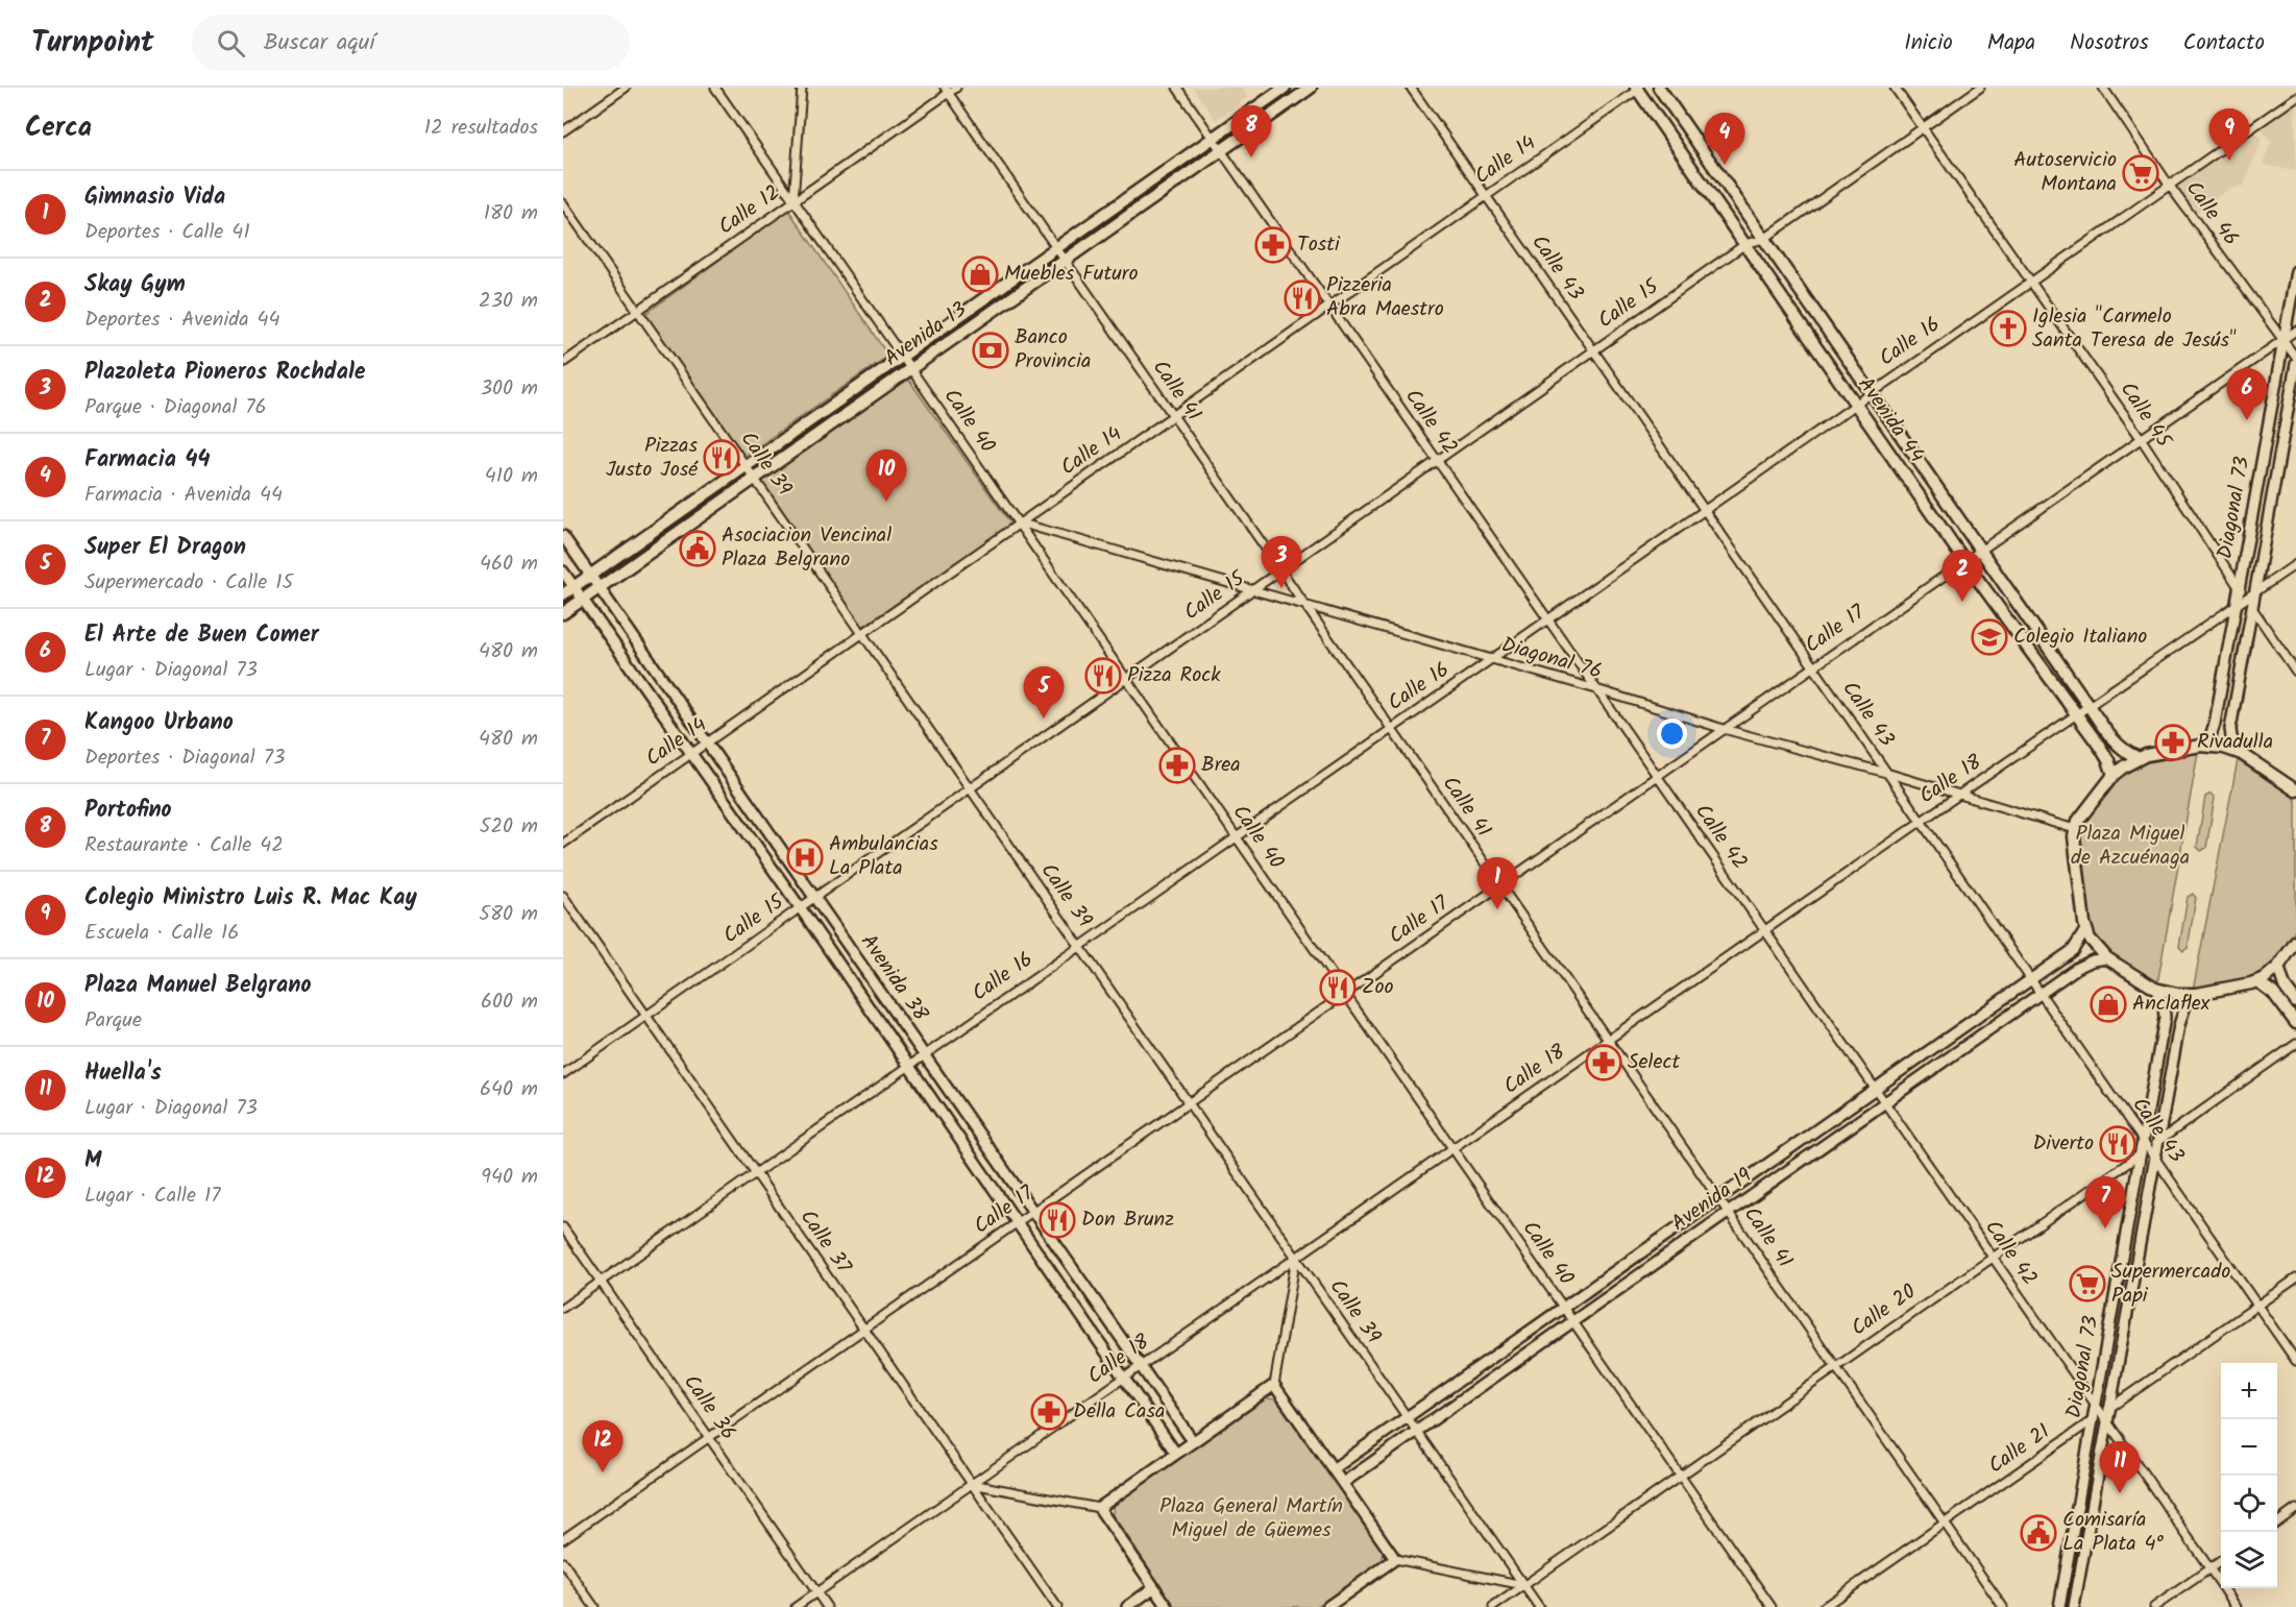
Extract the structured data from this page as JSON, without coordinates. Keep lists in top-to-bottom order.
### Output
{
  "streets": {
    "main road": [
      "Avenida 13",
      "Avenida 44",
      "Diagonal 73",
      "Avenida 38",
      "Avenida 19"
    ],
    "street": [
      "Calle 14",
      "Calle 12",
      "Calle 46",
      "Calle 43",
      "Calle 15",
      "Calle 16",
      "Calle 41",
      "Calle 45",
      "Calle 40",
      "Calle 42",
      "Calle 39",
      "Calle 17",
      "Diagonal 76",
      "Calle 18",
      "Calle 37",
      "Calle 20",
      "Calle 36",
      "Calle 21"
    ]
  },
  "crossings": [
    ["Calle 14", "Calle 43"],
    ["Calle 14", "Calle 41"],
    ["Calle 14", "Avenida 44"],
    ["Calle 14", "Calle 40"],
    ["Calle 14", "Calle 42"],
    ["Calle 14", "Calle 39"],
    ["Calle 14", "Diagonal 76"],
    ["Calle 14", "Avenida 38"],
    ["Calle 12", "Calle 41"],
    ["Calle 12", "Calle 40"],
    ["Calle 12", "Calle 39"],
    ["Calle 46", "Calle 16"],
    ["Calle 46", "Diagonal 73"],
    ["Calle 46", "Calle 17"],
    ["Calle 43", "Calle 15"],
    ["Calle 43", "Calle 16"],
    ["Calle 43", "Diagonal 73"],
    ["Calle 43", "Calle 17"],
    ["Calle 43", "Diagonal 76"],
    ["Calle 43", "Calle 18"],
    ["Calle 43", "Avenida 19"],
    ["Calle 43", "Calle 20"],
    ["Calle 43", "Calle 21"],
    ["Calle 15", "Calle 41"],
    ["Calle 15", "Calle 45"],
    ["Calle 15", "Avenida 44"],
    ["Calle 15", "Calle 40"],
    ["Calle 15", "Calle 42"],
    ["Calle 15", "Calle 39"],
    ["Calle 15", "Diagonal 76"],
    ["Calle 15", "Avenida 38"],
    ["Calle 15", "Calle 37"],
    ["Avenida 13", "Calle 41"],
    ["Avenida 13", "Calle 40"],
    ["Avenida 13", "Calle 42"],
    ["Avenida 13", "Calle 39"],
    ["Avenida 13", "Avenida 38"],
    ["Calle 16", "Calle 41"],
    ["Calle 16", "Calle 45"],
    ["Calle 16", "Avenida 44"],
    ["Calle 16", "Calle 40"],
    ["Calle 16", "Calle 42"],
    ["Calle 16", "Calle 39"],
    ["Calle 16", "Diagonal 76"],
    ["Calle 16", "Avenida 38"],
    ["Calle 16", "Calle 37"],
    ["Calle 16", "Calle 36"],
    ["Calle 41", "Calle 17"],
    ["Calle 41", "Diagonal 76"],
    ["Calle 41", "Calle 18"],
    ["Calle 41", "Avenida 19"],
    ["Calle 41", "Calle 20"],
    ["Calle 41", "Calle 21"],
    ["Calle 45", "Diagonal 73"],
    ["Calle 45", "Calle 17"],
    ["Calle 45", "Calle 18"],
    ["Avenida 44", "Calle 17"],
    ["Avenida 44", "Calle 18"],
    ["Calle 40", "Calle 17"],
    ["Calle 40", "Diagonal 76"],
    ["Calle 40", "Calle 18"],
    ["Calle 40", "Avenida 19"],
    ["Calle 40", "Calle 20"],
    ["Calle 42", "Diagonal 73"],
    ["Calle 42", "Calle 17"],
    ["Calle 42", "Diagonal 76"],
    ["Calle 42", "Calle 18"],
    ["Calle 42", "Avenida 19"],
    ["Calle 42", "Calle 20"],
    ["Calle 42", "Calle 21"],
    ["Calle 39", "Calle 17"],
    ["Calle 39", "Calle 18"],
    ["Calle 39", "Avenida 19"],
    ["Calle 39", "Calle 20"],
    ["Diagonal 73", "Calle 17"],
    ["Diagonal 73", "Calle 18"],
    ["Diagonal 73", "Calle 20"],
    ["Diagonal 73", "Calle 21"],
    ["Calle 17", "Diagonal 76"],
    ["Calle 17", "Avenida 38"],
    ["Calle 17", "Calle 37"],
    ["Calle 17", "Calle 36"],
    ["Diagonal 76", "Calle 18"],
    ["Calle 18", "Avenida 38"],
    ["Calle 18", "Calle 37"],
    ["Calle 18", "Calle 36"]
  ],
  "parks": ["Plaza Miguel de Azcuénaga", "Plaza General Martín Miguel de Güemes"],
  "places": {
    "supermarket": ["Autoservicio Montana", "Supermercado Papi"],
    "pharmacy": [
      "Tosti",
      "Rivadulla",
      "Brea",
      "Select",
      "Della Casa"
    ],
    "shop": ["Muebles Futuro", "Anclaflex"],
    "restaurant": [
      "Pizzeria Abra Maestro",
      "Pizzas Justo José",
      "Pizza Rock",
      "Zoo",
      "Diverto",
      "Don Brunz"
    ],
    "church": ["Iglesia \"Carmelo Santa Teresa de Jesús\""],
    "bank": ["Banco Provincia"],
    "public building": ["Asociacion Vencinal Plaza Belgrano", "Comisaría La Plata 4°"],
    "school or university": ["Colegio Italiano"],
    "hospital": ["Ambulancias La Plata"]
  },
  "page": {
    "header": "Turnpoint",
    "search": "Buscar aquí",
    "nav": [
      "Inicio",
      "Mapa",
      "Nosotros",
      "Contacto"
    ],
    "heading": ["Cerca", "12 resultados"],
    "pins": [
      "8",
      "9",
      "4",
      "6",
      "10",
      "3",
      "2",
      "5",
      "1",
      "7",
      "12",
      "11"
    ],
    "list": [
      {
        "mark": "1",
        "name": "Gimnasio Vida",
        "note": "Deportes · Calle 41",
        "value": "180 m"
      },
      {
        "mark": "2",
        "name": "Skay Gym",
        "note": "Deportes · Avenida 44",
        "value": "230 m"
      },
      {
        "mark": "3",
        "name": "Plazoleta Pioneros Rochdale",
        "note": "Parque · Diagonal 76",
        "value": "300 m"
      },
      {
        "mark": "4",
        "name": "Farmacia 44",
        "note": "Farmacia · Avenida 44",
        "value": "410 m"
      },
      {
        "mark": "5",
        "name": "Super El Dragon",
        "note": "Supermercado · Calle 15",
        "value": "460 m"
      },
      {
        "mark": "6",
        "name": "El Arte de Buen Comer",
        "note": "Lugar · Diagonal 73",
        "value": "480 m"
      },
      {
        "mark": "7",
        "name": "Kangoo Urbano",
        "note": "Deportes · Diagonal 73",
        "value": "480 m"
      },
      {
        "mark": "8",
        "name": "Portofino",
        "note": "Restaurante · Calle 42",
        "value": "520 m"
      },
      {
        "mark": "9",
        "name": "Colegio Ministro Luis R. Mac Kay",
        "note": "Escuela · Calle 16",
        "value": "580 m"
      },
      {
        "mark": "10",
        "name": "Plaza Manuel Belgrano",
        "note": "Parque",
        "value": "600 m"
      },
      {
        "mark": "11",
        "name": "Huella's",
        "note": "Lugar · Diagonal 73",
        "value": "640 m"
      },
      {
        "mark": "12",
        "name": "M",
        "note": "Lugar · Calle 17",
        "value": "940 m"
      }
    ],
    "map_buttons": ["+", "−"]
  }
}
